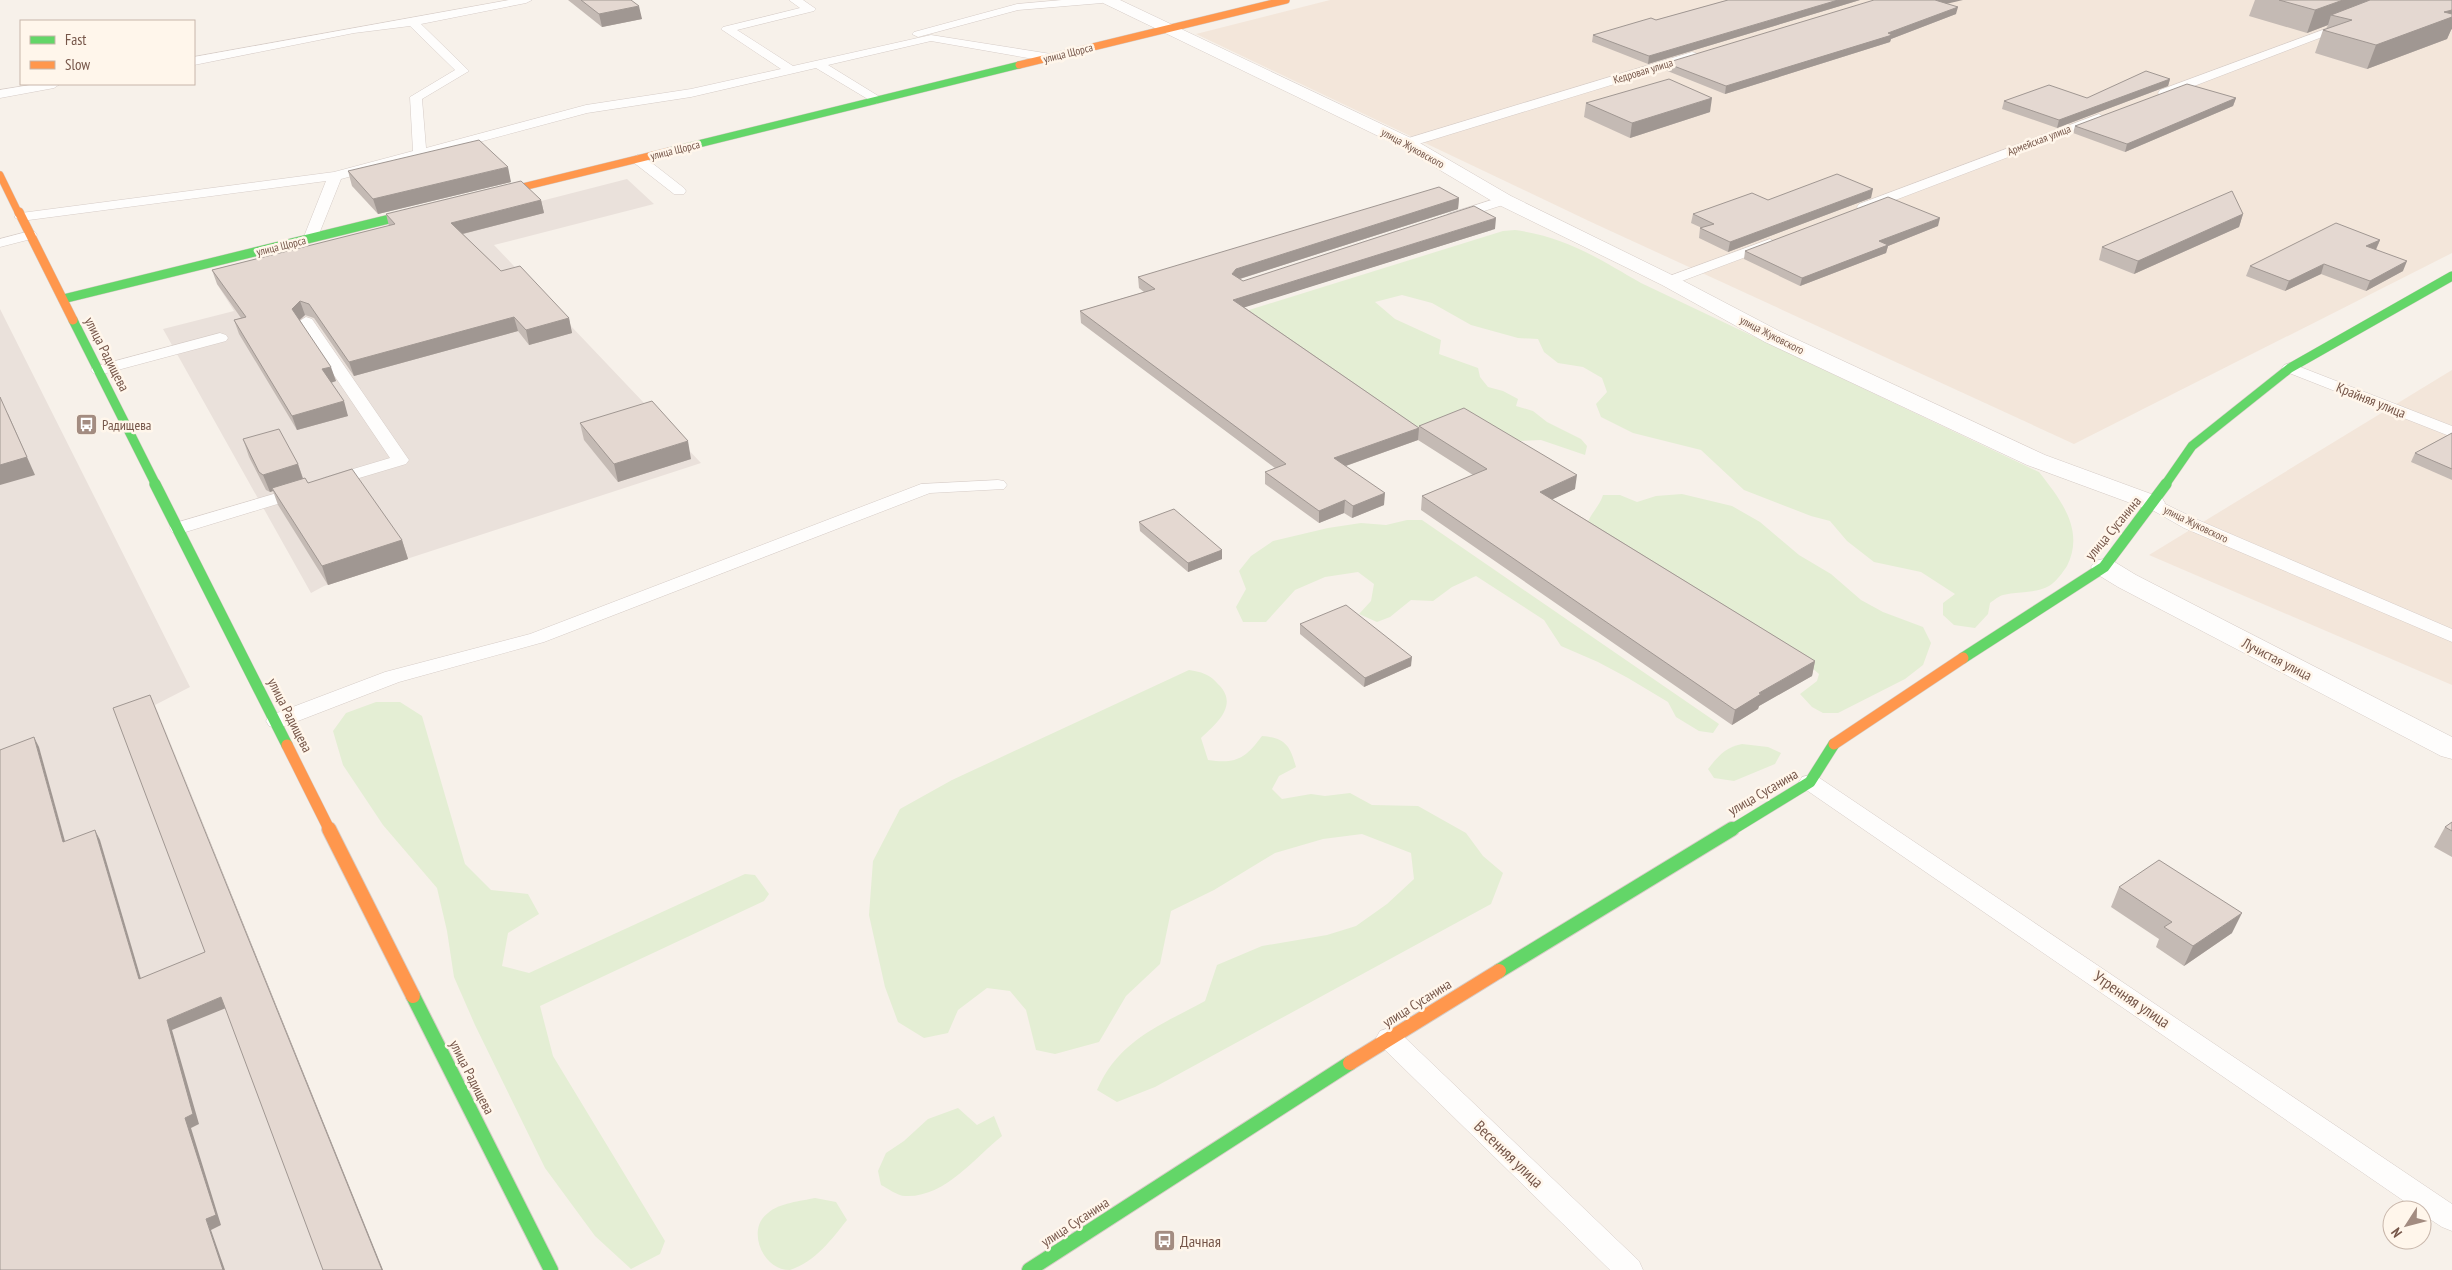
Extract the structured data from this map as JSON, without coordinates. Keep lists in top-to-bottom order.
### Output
{
  "streets": {
    "street": [
      "улица Щорса",
      "улица Жуковского",
      "улица Радищева",
      "улица Сусанина",
      "Лучистая улица"
    ],
    "lane": [
      "Кедровая улица",
      "Армейская улица",
      "Крайняя улица",
      "Утренняя улица",
      "Весенняя улица"
    ]
  },
  "crossings": [
    ["улица Щорса", "улица Жуковского"],
    ["улица Щорса", "улица Радищева"],
    ["Кедровая улица", "улица Жуковского"],
    ["улица Жуковского", "улица Сусанина"],
    ["Крайняя улица", "улица Сусанина"],
    ["улица Сусанина", "Лучистая улица"],
    ["улица Сусанина", "Утренняя улица"],
    ["улица Сусанина", "Весенняя улица"]
  ],
  "places": {
    "bus stop": ["Радищева", "Дачная"]
  },
  "legend": ["Fast", "Slow"],
  "north": "bottom left"
}
